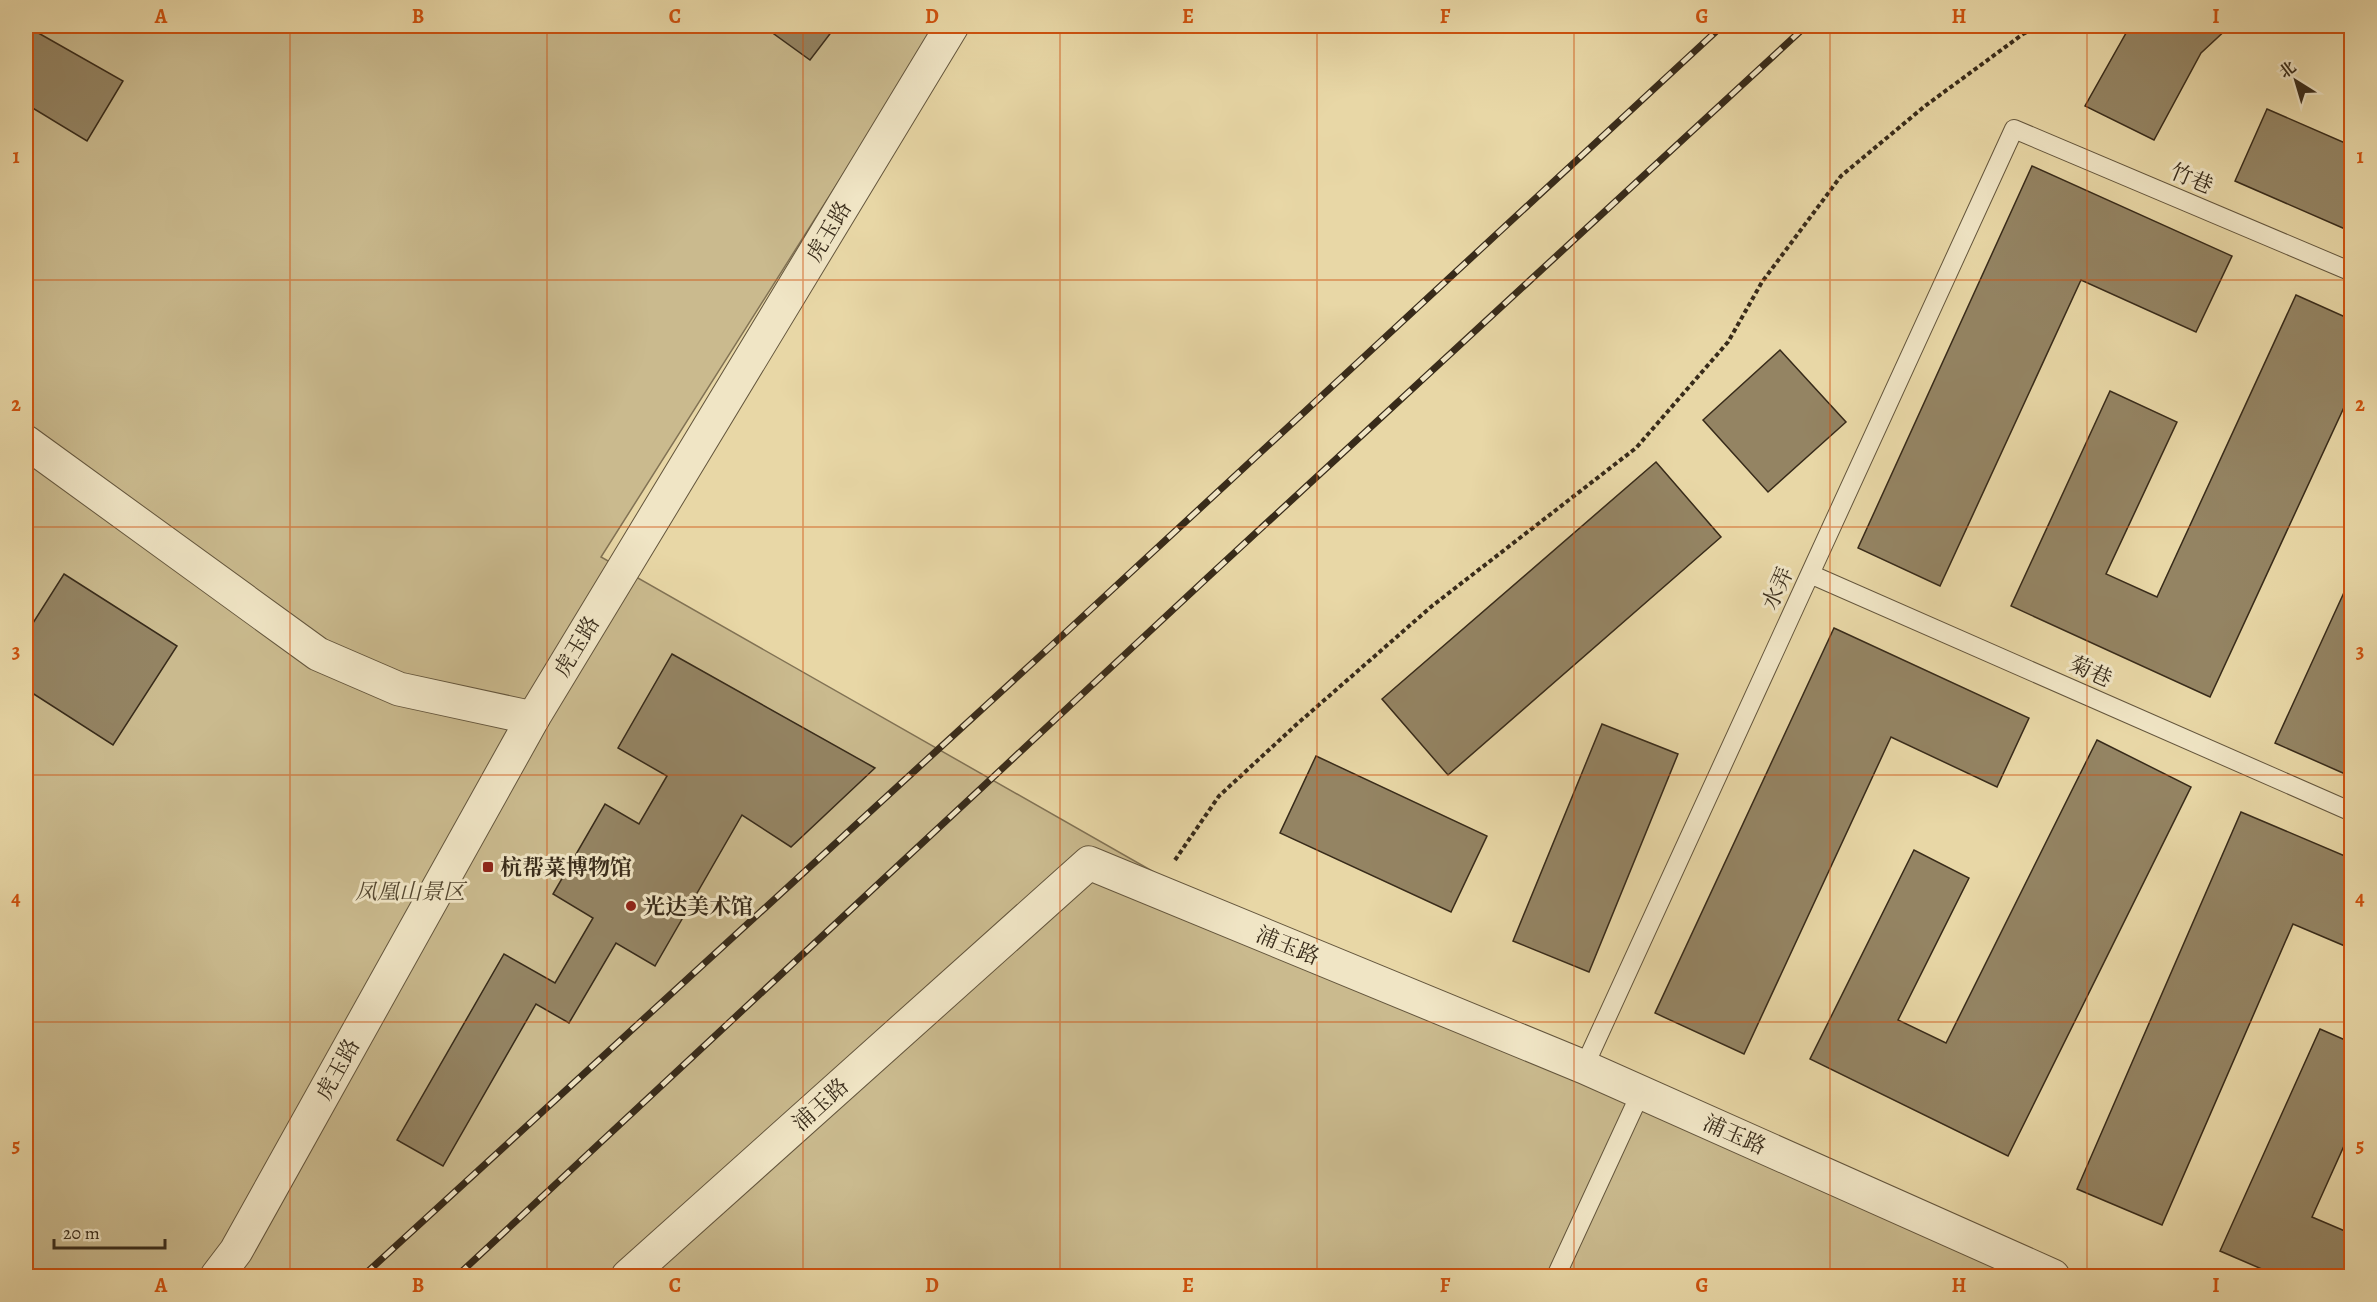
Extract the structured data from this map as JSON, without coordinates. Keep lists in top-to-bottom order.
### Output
{
  "streets": {
    "street": ["虎玉路", "浦玉路"],
    "lane": ["竹巷", "水弄", "菊巷"]
  },
  "crossings": [
    ["竹巷", "水弄"],
    ["水弄", "菊巷"],
    ["水弄", "浦玉路"]
  ],
  "parks": ["凤凰山景区"],
  "places": {
    "transit": ["杭帮菜博物馆"],
    "other": ["光达美术馆"]
  },
  "scale_bar": "20 m",
  "north": "top left",
  "grid": {
    "columns": [
      "A",
      "B",
      "C",
      "D",
      "E",
      "F",
      "G",
      "H",
      "I"
    ],
    "rows": [
      "1",
      "2",
      "3",
      "4",
      "5"
    ]
  }
}
